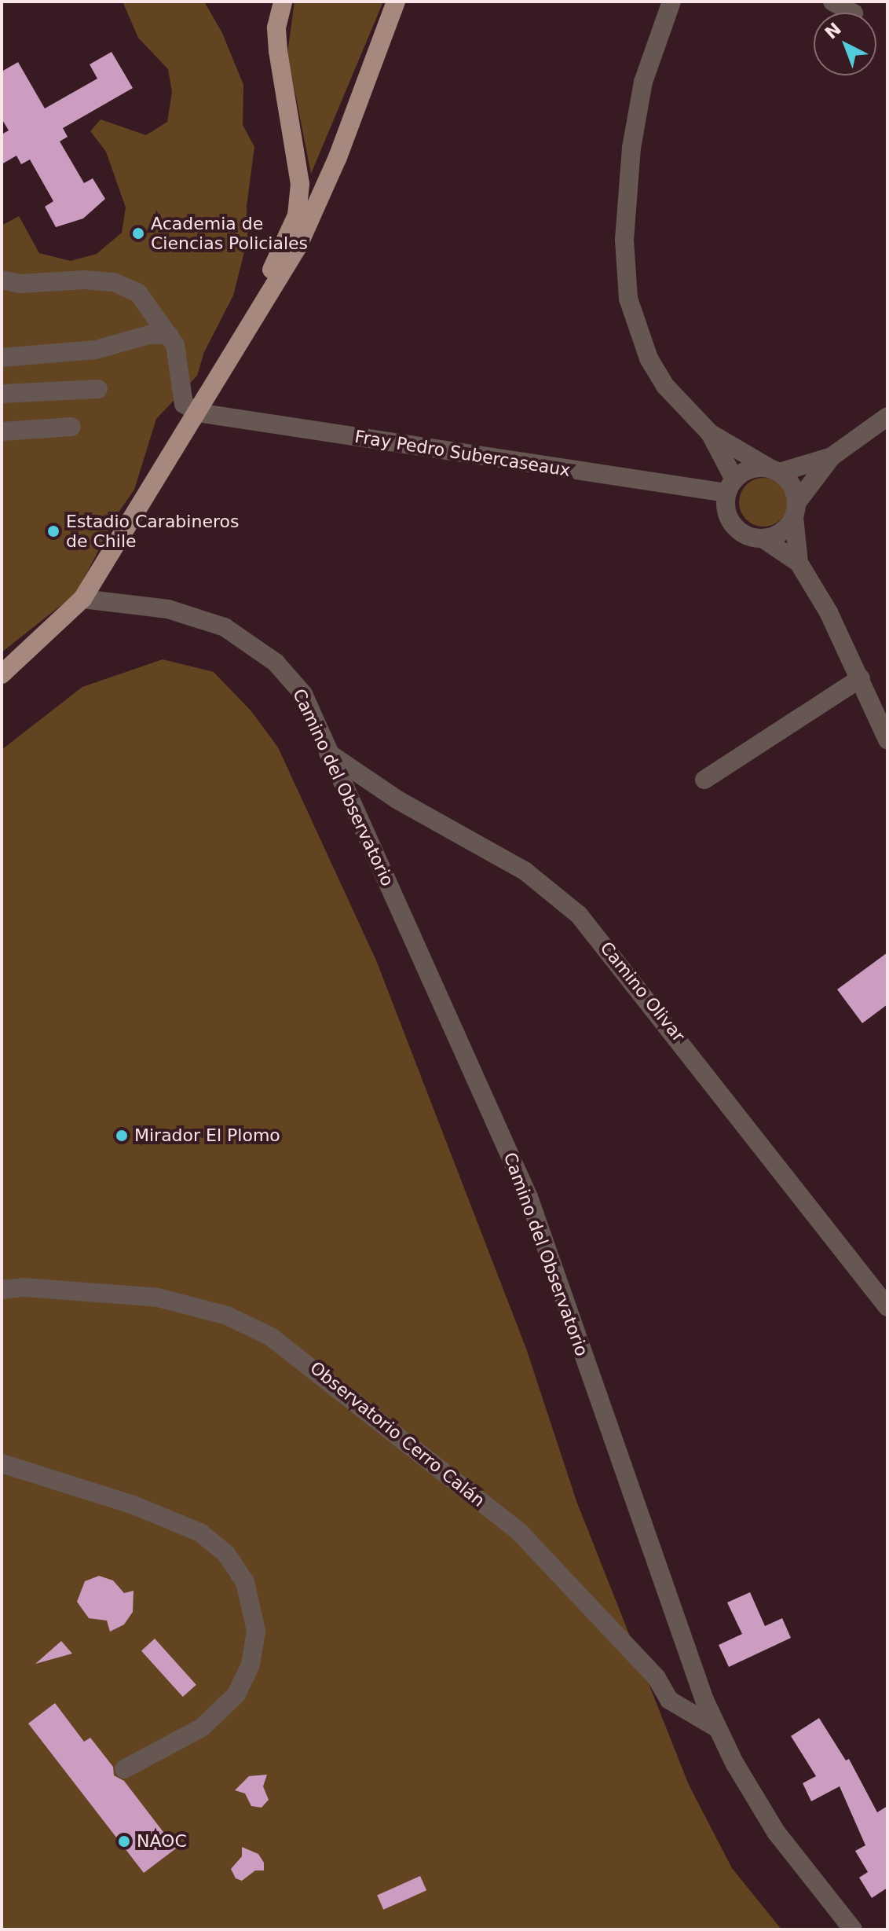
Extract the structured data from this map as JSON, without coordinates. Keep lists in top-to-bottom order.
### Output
{
  "streets": {
    "street": [
      "Fray Pedro Subercaseaux",
      "Camino del Observatorio",
      "Camino Olivar",
      "Observatorio Cerro Calán"
    ]
  },
  "crossings": [
    ["Camino del Observatorio", "Camino Olivar"],
    ["Camino del Observatorio", "Observatorio Cerro Calán"]
  ],
  "places": [
    "Academia de Ciencias Policiales",
    "Estadio Carabineros de Chile",
    "Mirador El Plomo",
    "NAOC"
  ],
  "north": "top left"
}
